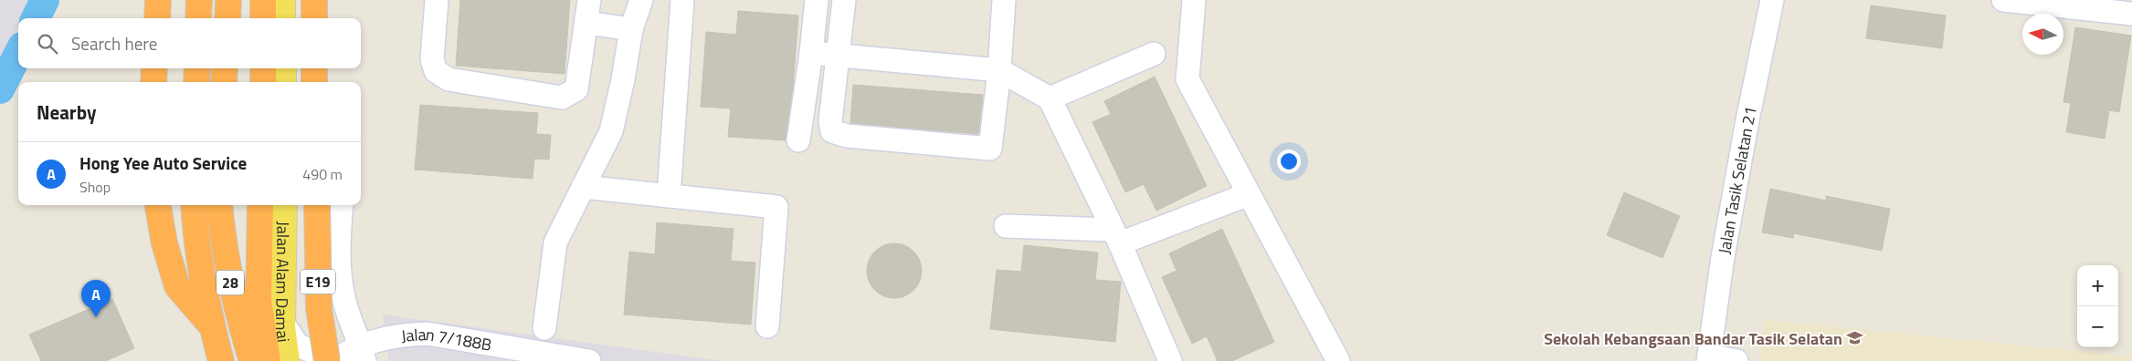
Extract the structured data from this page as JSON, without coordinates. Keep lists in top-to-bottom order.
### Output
{
  "streets": {
    "highway": ["E19", "28"],
    "main road": ["Jalan Alam Damai"],
    "street": ["Jalan Tasik Selatan 21", "Jalan 7/188B"]
  },
  "crossings": [
    ["E19", "Jalan 7/188B"]
  ],
  "places": {
    "school or university": ["Sekolah Kebangsaan Bandar Tasik Selatan"]
  },
  "north": "left",
  "page": {
    "search": "Search here",
    "heading": "Nearby",
    "list": [
      {
        "mark": "A",
        "name": "Hong Yee Auto Service",
        "note": "Shop",
        "value": "490 m"
      }
    ],
    "map_buttons": ["+", "−"],
    "pins": "A"
  }
}
